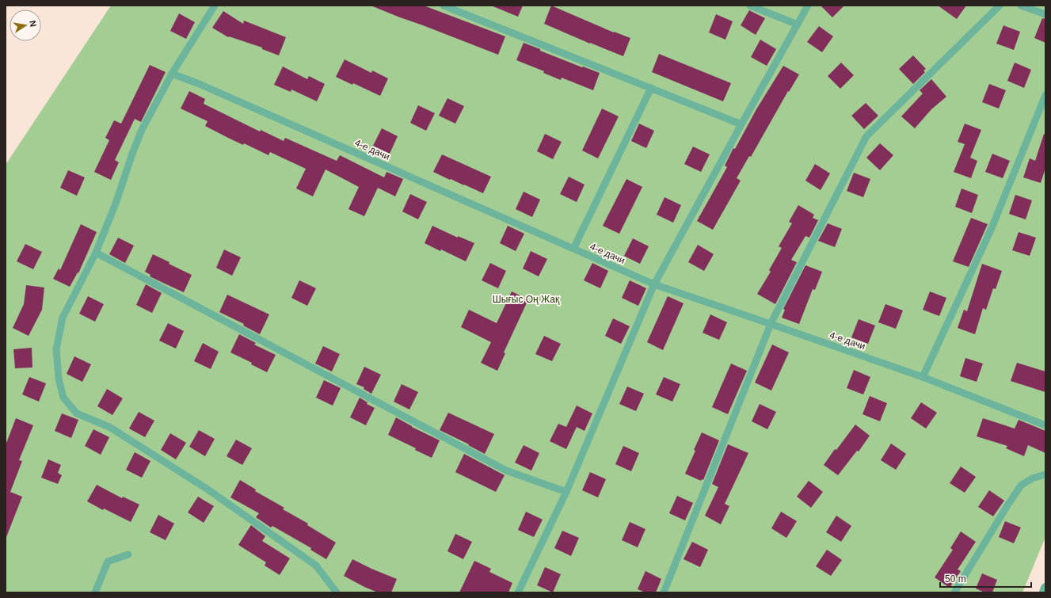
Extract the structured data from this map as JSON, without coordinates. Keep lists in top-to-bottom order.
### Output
{
  "streets": {
    "lane": ["4-е дачи"]
  },
  "parks": ["Шығыс Оң Жақ"],
  "scale_bar": "50 m",
  "north": "right"
}
